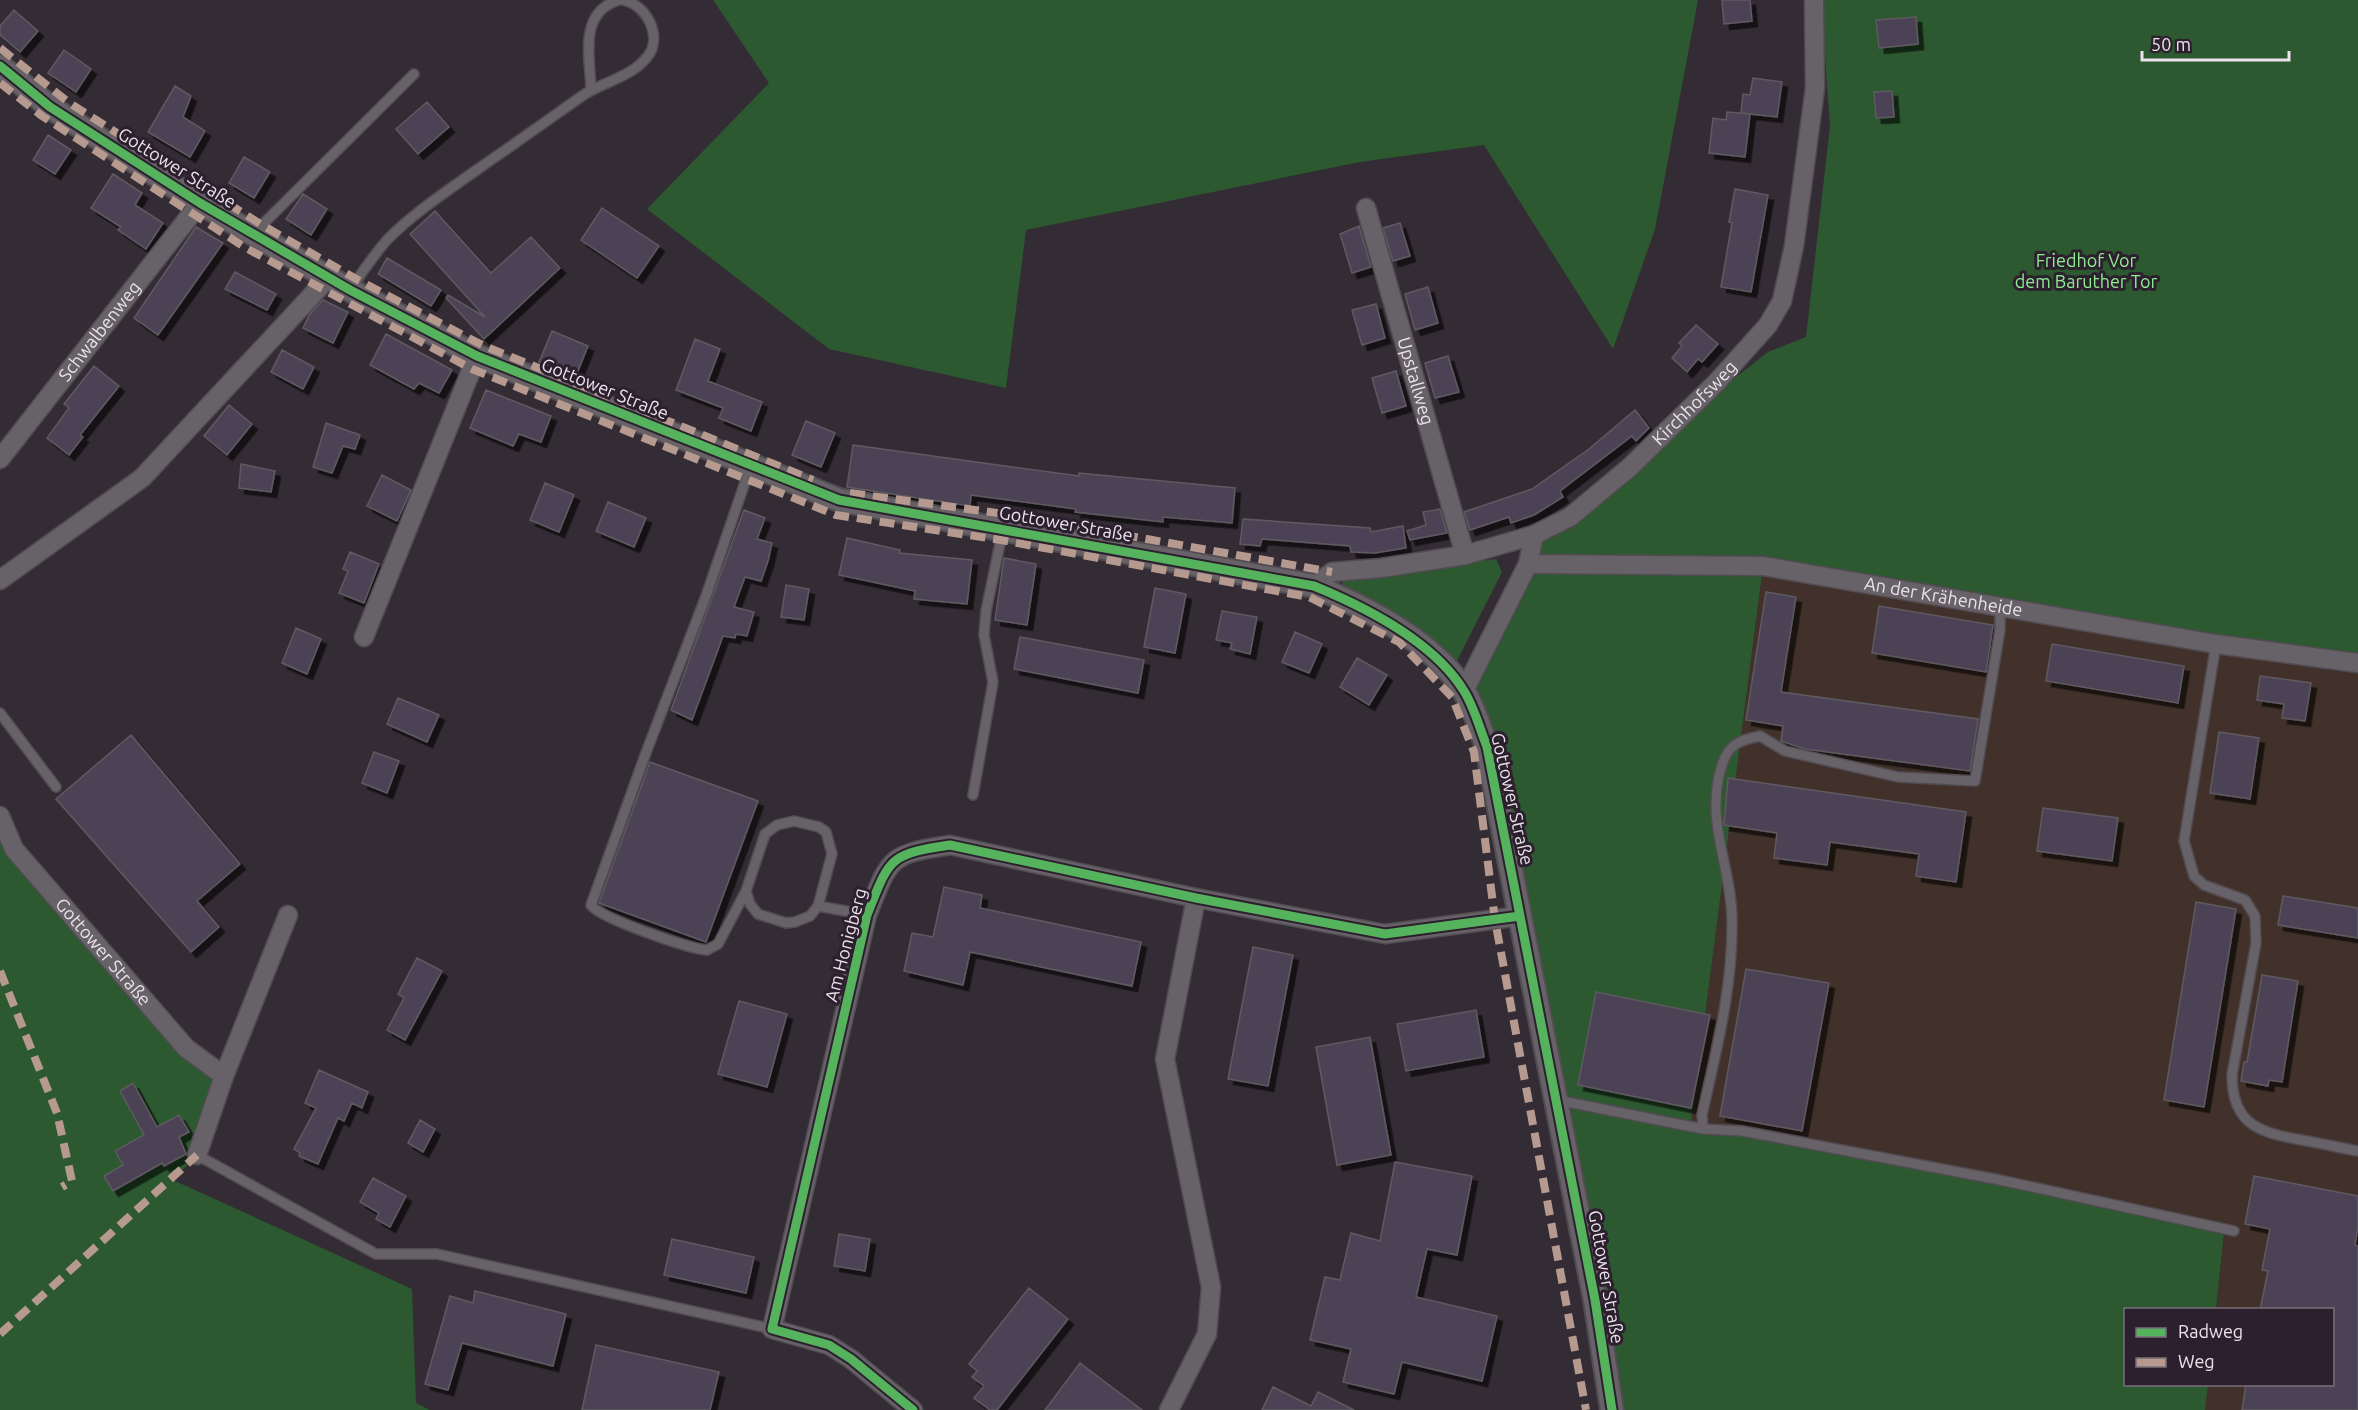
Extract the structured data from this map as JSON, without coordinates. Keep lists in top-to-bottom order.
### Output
{
  "streets": {
    "street": [
      "Gottower Straße",
      "Schwalbenweg",
      "Upstallweg",
      "Kirchhofsweg",
      "An der Krähenheide",
      "Am Honigberg"
    ]
  },
  "crossings": [
    ["Gottower Straße", "Schwalbenweg"],
    ["Gottower Straße", "Kirchhofsweg"],
    ["Gottower Straße", "Am Honigberg"],
    ["Upstallweg", "Kirchhofsweg"]
  ],
  "parks": ["Friedhof Vor dem Baruther Tor"],
  "legend": ["Radweg", "Weg"],
  "scale_bar": "50 m"
}
